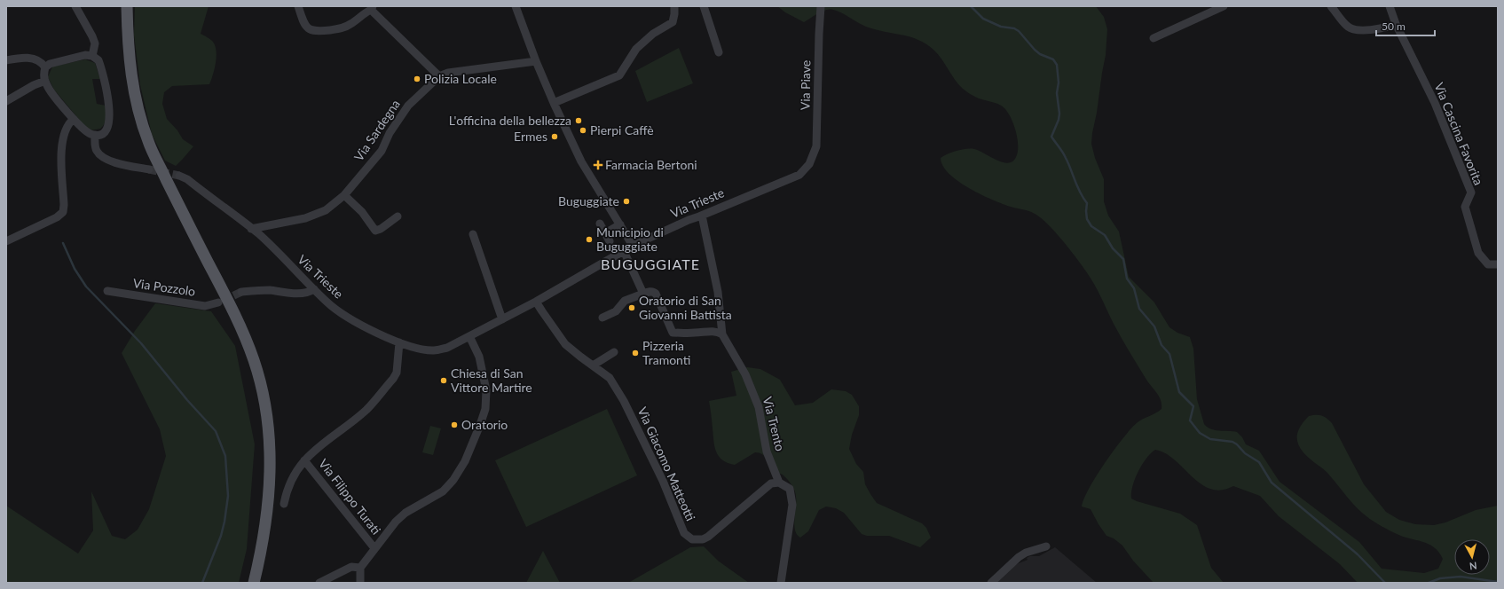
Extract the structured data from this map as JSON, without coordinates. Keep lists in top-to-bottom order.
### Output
{
  "streets": {
    "street": [
      "Via Piave",
      "Via Sardegna",
      "Via Cascina Favorita",
      "Via Trieste",
      "Via Pozzolo",
      "Via Trento",
      "Via Giacomo Matteotti",
      "Via Filippo Turati"
    ]
  },
  "crossings": [
    ["Via Piave", "Via Trieste"],
    ["Via Sardegna", "Via Trieste"],
    ["Via Trieste", "Via Trento"],
    ["Via Trieste", "Via Giacomo Matteotti"],
    ["Via Trento", "Via Giacomo Matteotti"]
  ],
  "districts": ["BUGUGGIATE"],
  "places": {
    "other": [
      "Polizia Locale",
      "L'officina della bellezza",
      "Pierpi Caffè",
      "Ermes",
      "Buguggiate",
      "Municipio di Buguggiate",
      "Oratorio di San Giovanni Battista",
      "Pizzeria Tramonti",
      "Chiesa di San Vittore Martire",
      "Oratorio"
    ],
    "health": ["Farmacia Bertoni"]
  },
  "scale_bar": "50 m",
  "north": "bottom"
}
